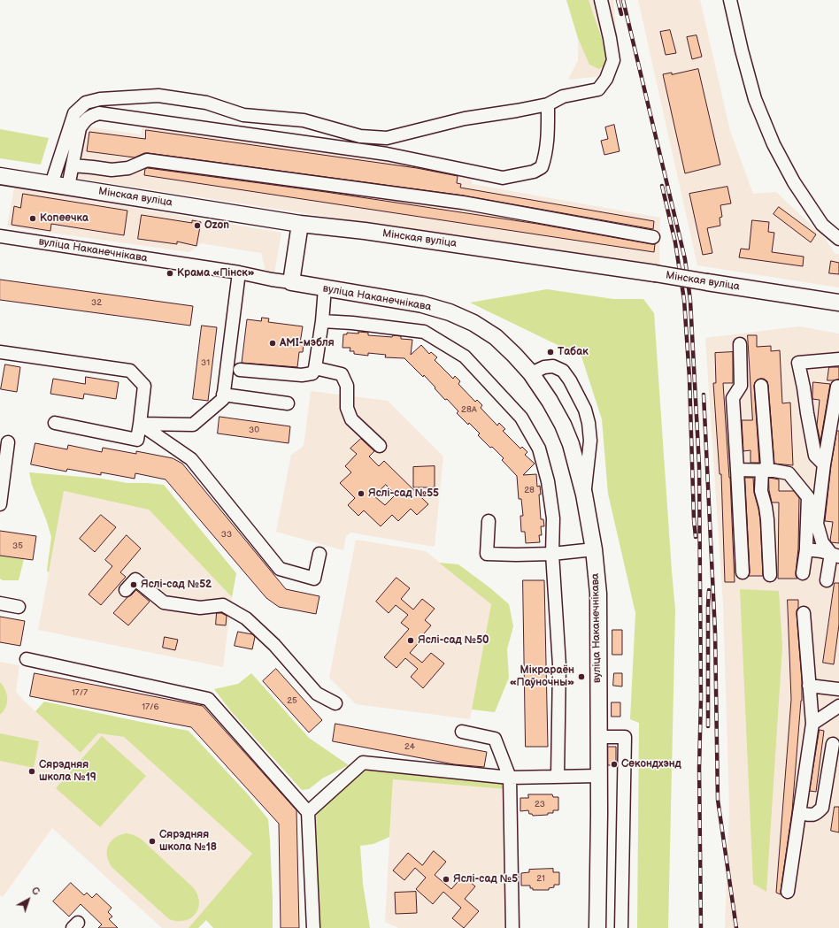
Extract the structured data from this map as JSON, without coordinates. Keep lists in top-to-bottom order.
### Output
{
  "streets": {
    "main road": ["Мінская вуліца", "вуліца Наканечнікава"]
  },
  "places": [
    "Копеечка",
    "Ozon",
    "Крама «Пінск»",
    "AMI-мэбля",
    "Табак",
    "Яслі-сад №55",
    "Яслі-сад №52",
    "Яслі-сад №50",
    "Мікрараён «Паўночны»",
    "Секондхэнд",
    "Сярэдняя школа №19",
    "Сярэдняя школа №18",
    "Яслі-сад №5"
  ],
  "house_numbers": [
    "32",
    "31",
    "28А",
    "30",
    "28",
    "33",
    "35",
    "17/7",
    "25",
    "17/6",
    "24",
    "23",
    "21"
  ],
  "north": "top right"
}
